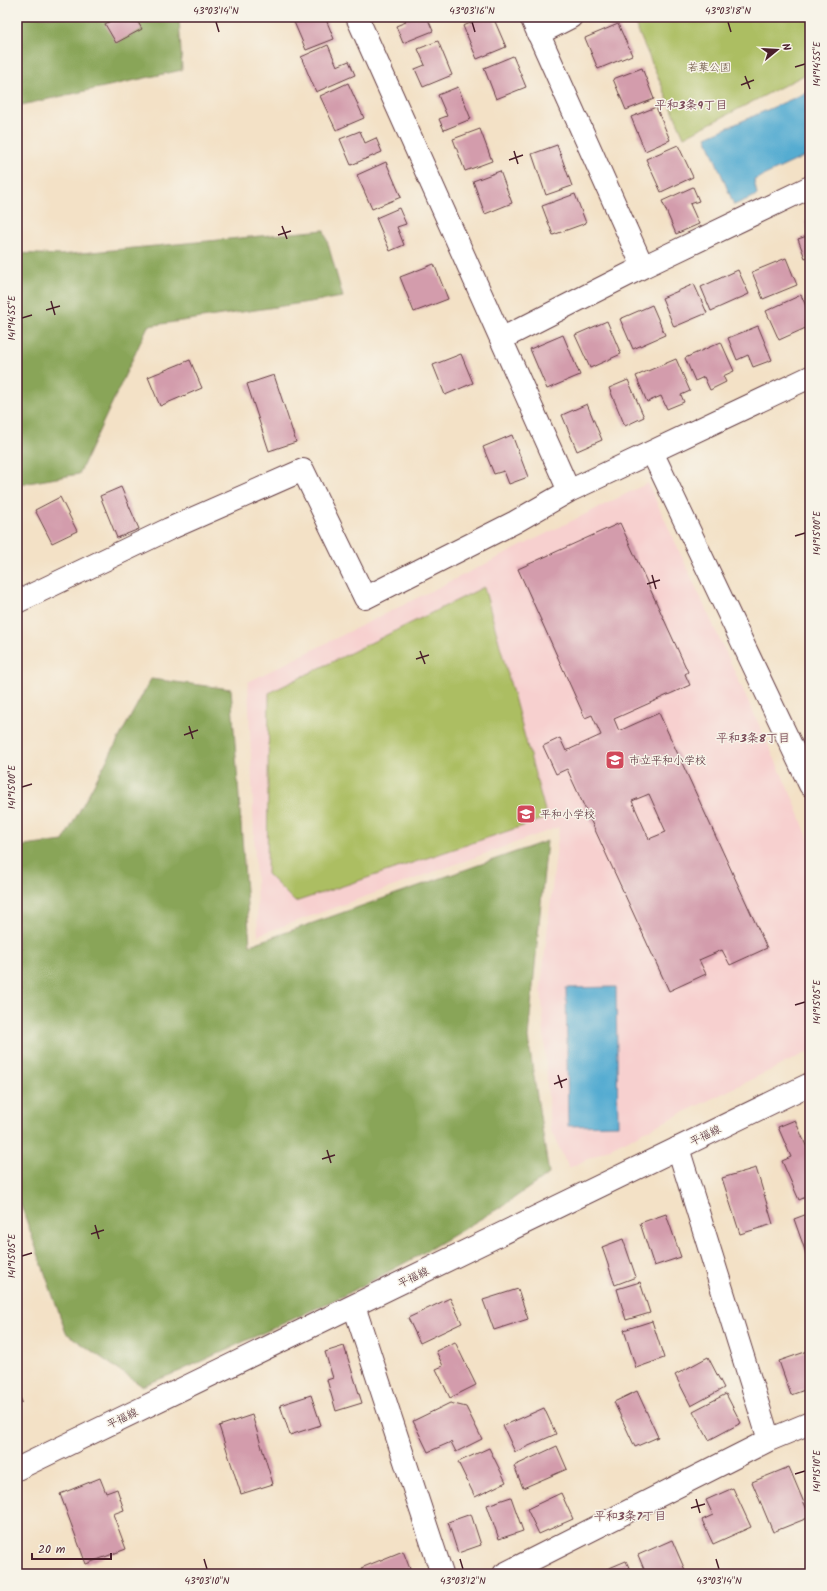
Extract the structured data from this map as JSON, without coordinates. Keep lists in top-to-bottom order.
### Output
{
  "streets": {
    "street": ["平福線"]
  },
  "districts": ["平和3条9丁目", "平和3条8丁目", "平和3条7丁目"],
  "parks": ["若葉公園"],
  "places": {
    "school or university": ["市立平和小学校", "平和小学校"]
  },
  "scale_bar": "20 m",
  "north": "right",
  "coordinates": [
    "43°03'14\"N",
    "43°03'16\"N",
    "43°03'18\"N",
    "141°14'55\"E",
    "141°15'00\"E",
    "141°15'05\"E",
    "141°15'10\"E",
    "43°03'10\"N",
    "43°03'12\"N"
  ]
}
